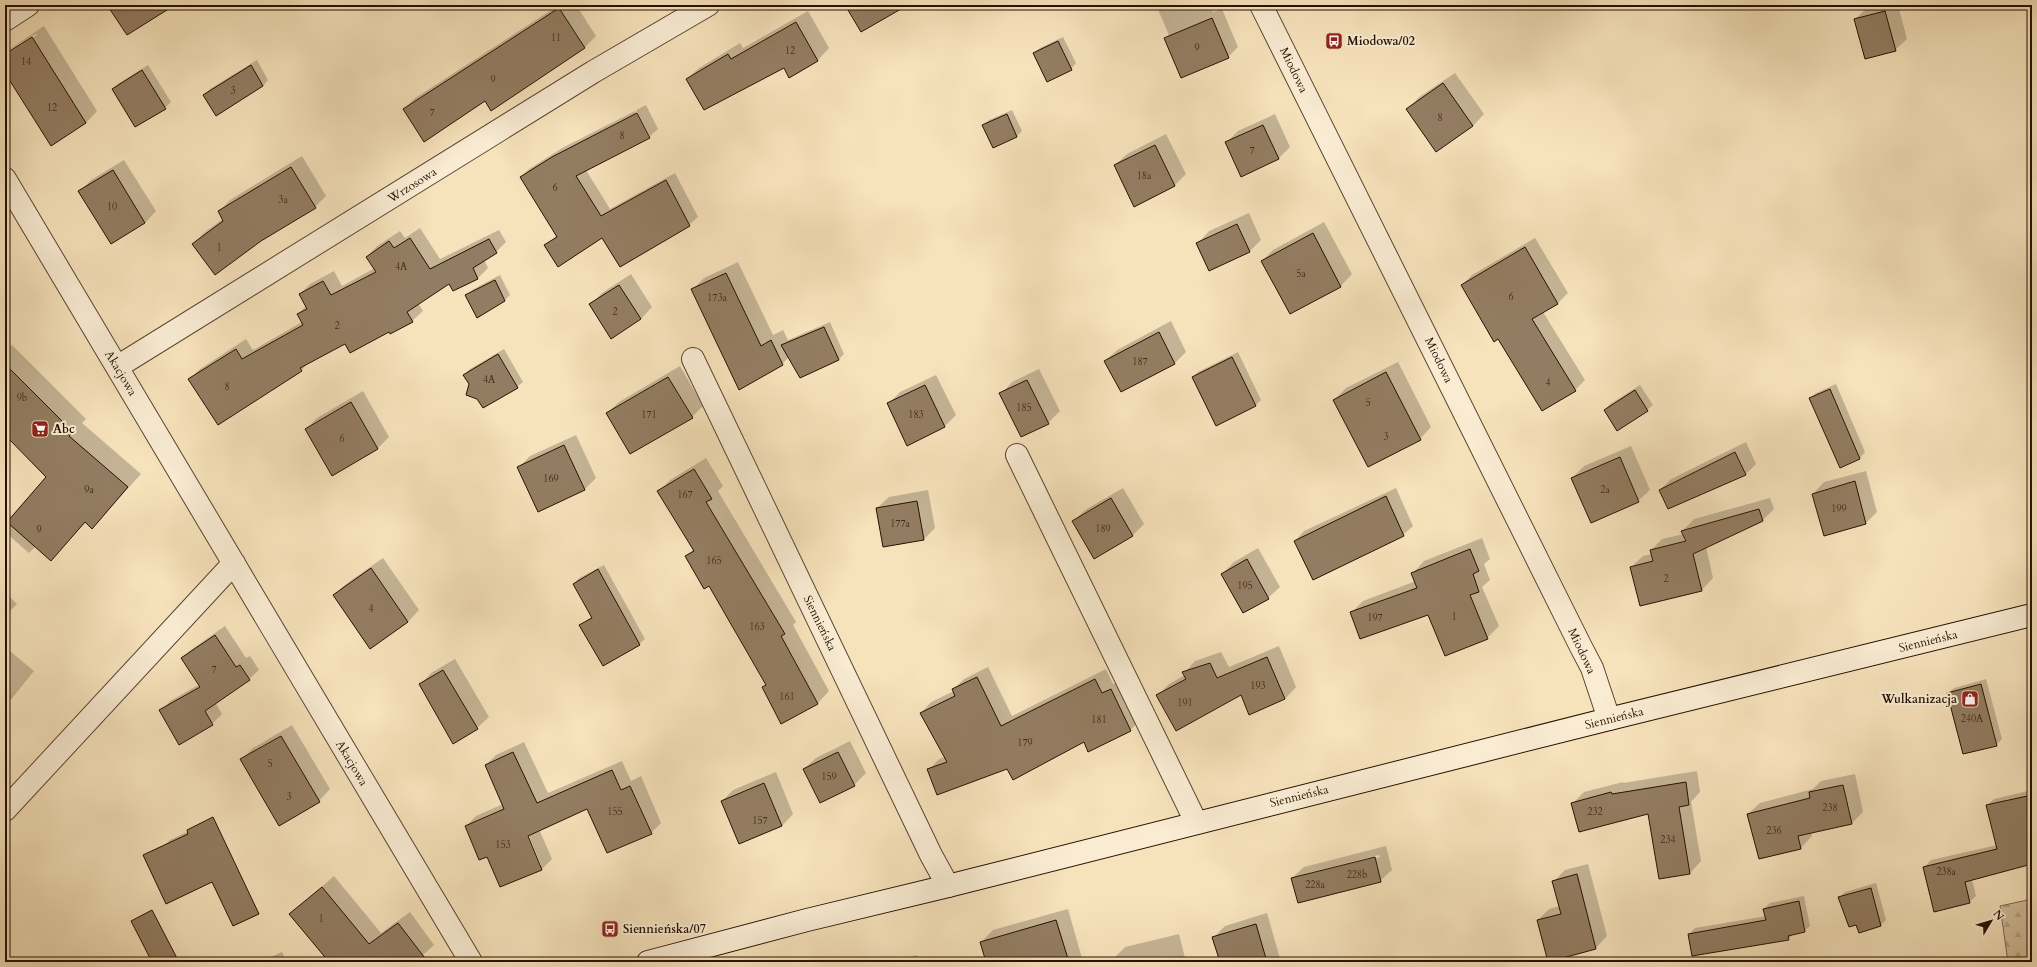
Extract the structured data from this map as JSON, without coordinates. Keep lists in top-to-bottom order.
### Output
{
  "streets": {
    "street": [
      "Miodowa",
      "Wrzosowa",
      "Akacjowa",
      "Siennieńska"
    ]
  },
  "crossings": [
    ["Miodowa", "Siennieńska"],
    ["Wrzosowa", "Akacjowa"]
  ],
  "places": {
    "bus stop": ["Miodowa/02", "Siennieńska/07"],
    "supermarket": ["Abc"],
    "shop": ["Wulkanizacja"]
  },
  "house_numbers": [
    "11",
    "9",
    "12",
    "14",
    "9",
    "3",
    "12",
    "7",
    "8",
    "8",
    "7",
    "18a",
    "6",
    "3a",
    "10",
    "1",
    "4A",
    "5a",
    "6",
    "173a",
    "2",
    "2",
    "187",
    "4A",
    "4",
    "8",
    "9b",
    "5",
    "185",
    "171",
    "183",
    "3",
    "6",
    "169",
    "9a",
    "2a",
    "167",
    "199",
    "177a",
    "189",
    "9",
    "165",
    "2",
    "195",
    "4",
    "1",
    "197",
    "163",
    "7",
    "193",
    "161",
    "191",
    "240A",
    "181",
    "179",
    "5",
    "159",
    "3",
    "238",
    "155",
    "232",
    "157",
    "236",
    "234",
    "153",
    "238a",
    "228b",
    "228a",
    "1"
  ],
  "north": "top right"
}
